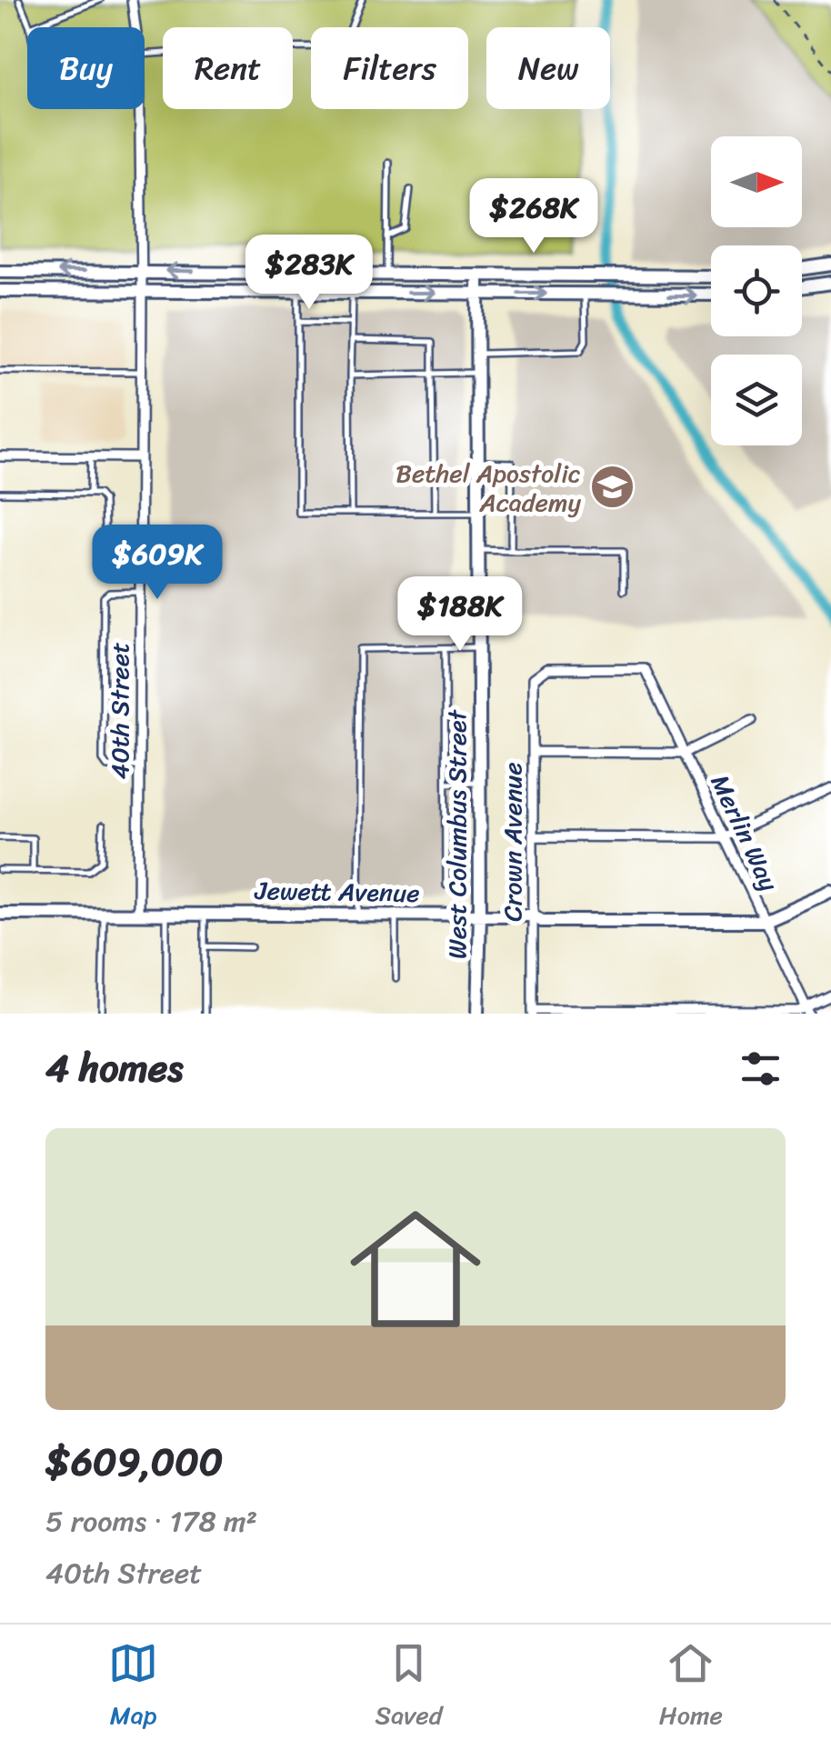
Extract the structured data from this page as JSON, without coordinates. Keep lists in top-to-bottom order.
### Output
{
  "streets": {
    "main road": ["West Columbus Street", "Jewett Avenue"],
    "street": ["40th Street", "Merlin Way", "Crown Avenue"]
  },
  "crossings": [
    ["40th Street", "Jewett Avenue"],
    ["Merlin Way", "Crown Avenue"],
    ["Merlin Way", "Jewett Avenue"],
    ["West Columbus Street", "Jewett Avenue"],
    ["Crown Avenue", "Jewett Avenue"]
  ],
  "places": {
    "school or university": ["Bethel Apostolic Academy"]
  },
  "north": "right",
  "page": {
    "chip": [
      "Buy",
      "Rent",
      "Filters",
      "New"
    ],
    "price": [
      "$268K",
      "$283K",
      "$609K",
      "$188K"
    ],
    "heading": "4 homes",
    "list": [
      {
        "name": "$609,000",
        "note": "5 rooms · 178 m² · 40th Street"
      }
    ],
    "tabs": ["Map", "Saved", "Home"]
  }
}
